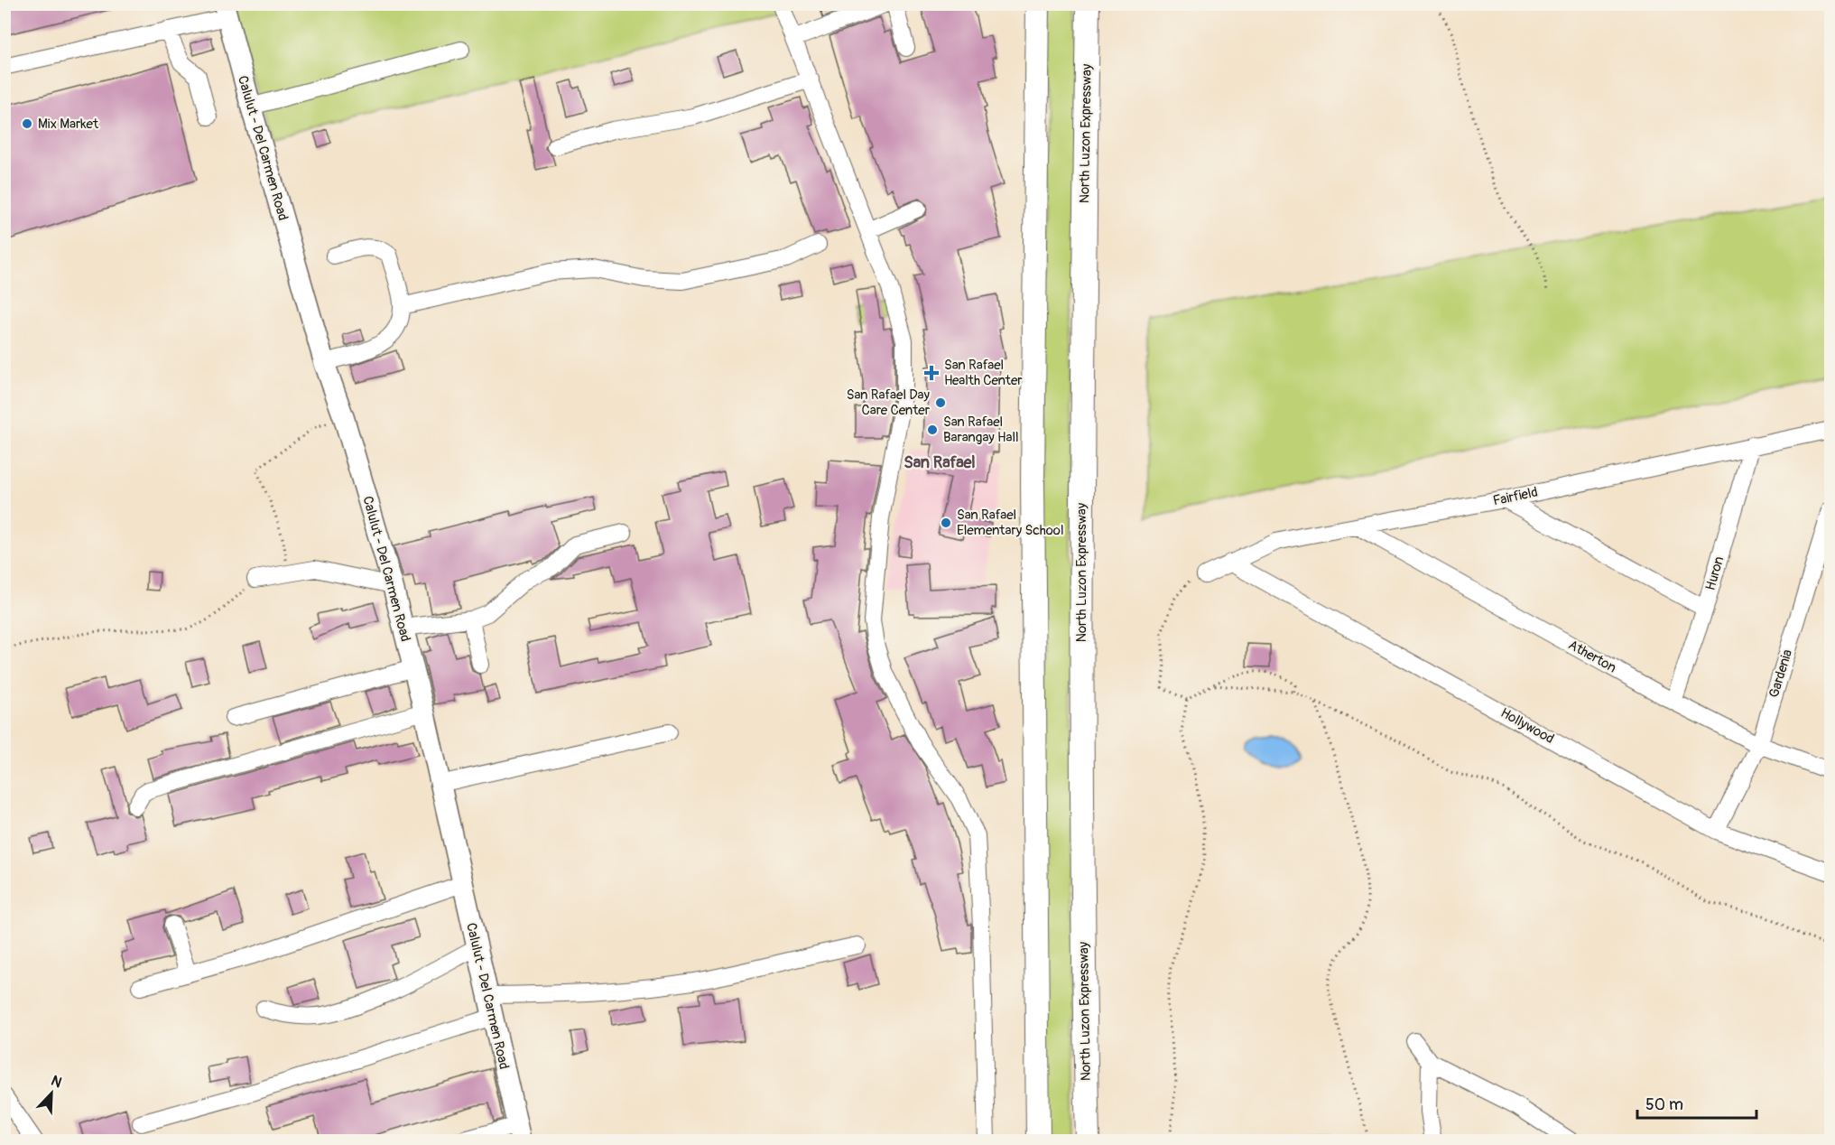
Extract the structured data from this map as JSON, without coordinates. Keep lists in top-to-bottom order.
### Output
{
  "streets": {
    "highway": ["North Luzon Expressway"],
    "main road": ["Calulut - Del Carmen Road"],
    "street": [
      "Fairfield",
      "Huron",
      "Atherton",
      "Gardenia",
      "Hollywood"
    ]
  },
  "crossings": [
    ["Fairfield", "Huron"],
    ["Fairfield", "Atherton"],
    ["Fairfield", "Hollywood"],
    ["Huron", "Atherton"],
    ["Atherton", "Gardenia"],
    ["Gardenia", "Hollywood"]
  ],
  "districts": ["San Rafael"],
  "places": {
    "other": [
      "Mix Market",
      "San Rafael Day Care Center",
      "San Rafael Barangay Hall",
      "San Rafael Elementary School"
    ],
    "health": ["San Rafael Health Center"]
  },
  "scale_bar": "50 m",
  "north": "top right"
}
